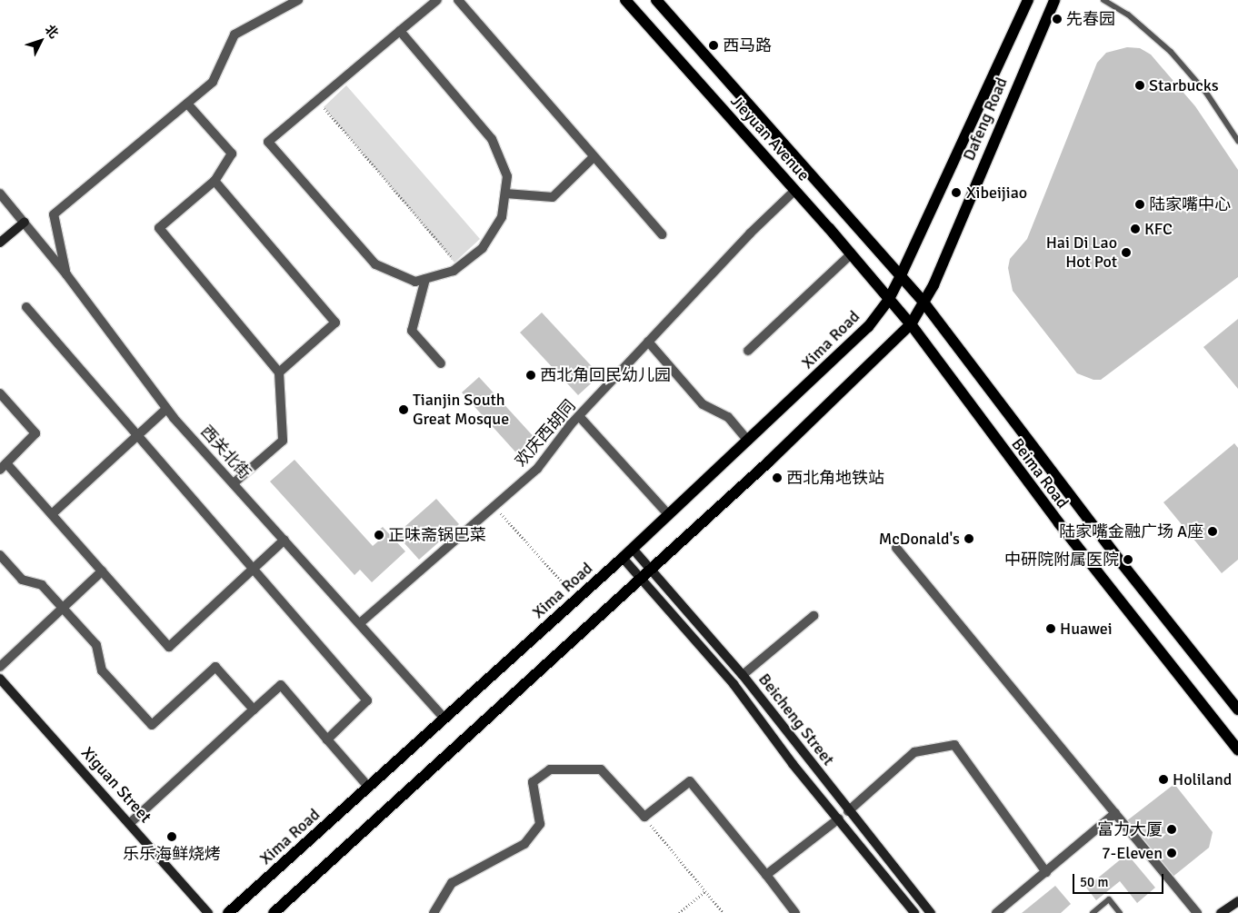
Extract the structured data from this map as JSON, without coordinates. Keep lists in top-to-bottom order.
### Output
{
  "streets": {
    "main road": [
      "Dafeng Road",
      "Jieyuan Avenue",
      "Xima Road",
      "Beima Road"
    ],
    "street": [
      "欢庆西胡同",
      "西关北街",
      "Beicheng Street",
      "Xiguan Street"
    ]
  },
  "crossings": [
    ["Dafeng Road", "Jieyuan Avenue"],
    ["Dafeng Road", "Xima Road"],
    ["Dafeng Road", "Beima Road"],
    ["Jieyuan Avenue", "Xima Road"],
    ["Jieyuan Avenue", "欢庆西胡同"],
    ["Jieyuan Avenue", "Beima Road"],
    ["Xima Road", "西关北街"],
    ["Xima Road", "Beima Road"],
    ["Xima Road", "Beicheng Street"],
    ["欢庆西胡同", "西关北街"]
  ],
  "places": [
    "先春园",
    "西马路",
    "Starbucks",
    "Xibeijiao",
    "陆家嘴中心",
    "KFC",
    "Hai Di Lao Hot Pot",
    "西北角回民幼儿园",
    "Tianjin South Great Mosque",
    "西北角地铁站",
    "陆家嘴金融广场 A座",
    "正味斋锅巴菜",
    "McDonald's",
    "中研院附属医院",
    "Huawei",
    "Holiland",
    "富力大厦",
    "乐乐海鲜烧烤",
    "7-Eleven"
  ],
  "scale_bar": "50 m",
  "north": "top right"
}
